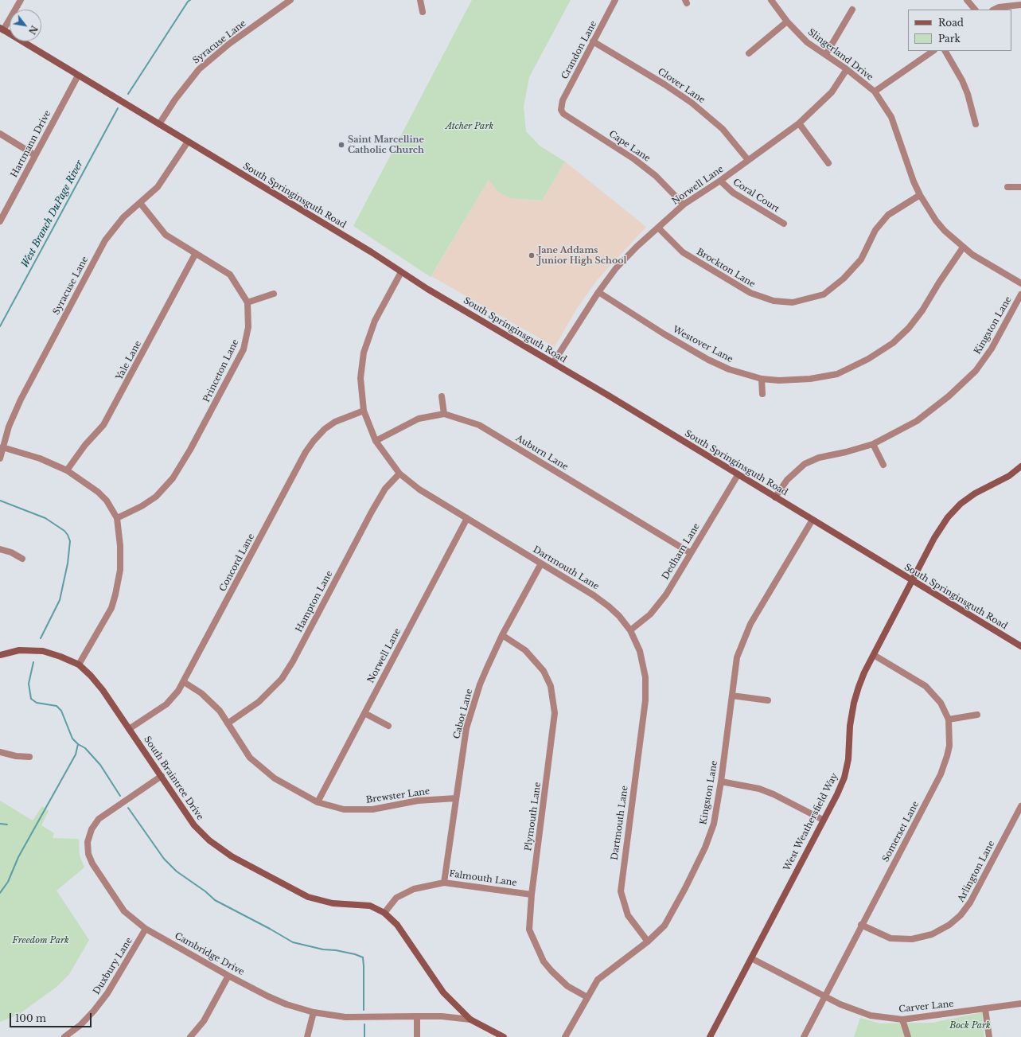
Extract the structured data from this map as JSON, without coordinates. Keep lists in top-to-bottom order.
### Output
{
  "streets": {
    "street": [
      "Syracuse Lane",
      "Crandon Lane",
      "Slingerland Drive",
      "Clover Lane",
      "Hartmann Drive",
      "Cape Lane",
      "Norwell Lane",
      "South Springinsguth Road",
      "Coral Court",
      "Brockton Lane",
      "Kingston Lane",
      "Westover Lane",
      "Yale Lane",
      "Princeton Lane",
      "Auburn Lane",
      "Dedham Lane",
      "Concord Lane",
      "Dartmouth Lane",
      "Hampton Lane",
      "Cabot Lane",
      "South Braintree Drive",
      "Brewster Lane",
      "Plymouth Lane",
      "West Weathersfield Way",
      "Somerset Lane",
      "Arlington Lane",
      "Falmouth Lane",
      "Cambridge Drive",
      "Duxbury Lane",
      "Carver Lane"
    ]
  },
  "crossings": [
    ["Syracuse Lane", "South Springinsguth Road"],
    ["Crandon Lane", "Clover Lane"],
    ["Crandon Lane", "Cape Lane"],
    ["Slingerland Drive", "Norwell Lane"],
    ["Slingerland Drive", "Brockton Lane"],
    ["Slingerland Drive", "Westover Lane"],
    ["Clover Lane", "Norwell Lane"],
    ["Hartmann Drive", "South Springinsguth Road"],
    ["Cape Lane", "Norwell Lane"],
    ["Norwell Lane", "South Springinsguth Road"],
    ["Norwell Lane", "Coral Court"],
    ["Norwell Lane", "Brockton Lane"],
    ["Norwell Lane", "Westover Lane"],
    ["Norwell Lane", "Dartmouth Lane"],
    ["Norwell Lane", "Brewster Lane"],
    ["South Springinsguth Road", "Kingston Lane"],
    ["South Springinsguth Road", "Dedham Lane"],
    ["South Springinsguth Road", "Dartmouth Lane"],
    ["South Springinsguth Road", "West Weathersfield Way"],
    ["Kingston Lane", "Dartmouth Lane"],
    ["Kingston Lane", "Plymouth Lane"],
    ["Auburn Lane", "Dedham Lane"],
    ["Auburn Lane", "Dartmouth Lane"],
    ["Dedham Lane", "Dartmouth Lane"],
    ["Concord Lane", "Dartmouth Lane"],
    ["Concord Lane", "South Braintree Drive"],
    ["Concord Lane", "Brewster Lane"],
    ["Dartmouth Lane", "Hampton Lane"],
    ["Dartmouth Lane", "Cabot Lane"],
    ["Hampton Lane", "Brewster Lane"],
    ["Cabot Lane", "Brewster Lane"],
    ["Cabot Lane", "Plymouth Lane"],
    ["Cabot Lane", "Falmouth Lane"],
    ["South Braintree Drive", "Falmouth Lane"],
    ["South Braintree Drive", "Cambridge Drive"],
    ["Plymouth Lane", "Falmouth Lane"],
    ["West Weathersfield Way", "Somerset Lane"],
    ["West Weathersfield Way", "Carver Lane"],
    ["Somerset Lane", "Arlington Lane"],
    ["Somerset Lane", "Carver Lane"],
    ["Cambridge Drive", "Duxbury Lane"]
  ],
  "water": ["West Branch DuPage River"],
  "parks": ["Atcher Park", "Freedom Park", "Bock Park"],
  "places": ["Saint Marcelline Catholic Church", "Jane Addams Junior High School"],
  "legend": ["Road", "Park"],
  "scale_bar": "100 m",
  "north": "bottom right"
}
